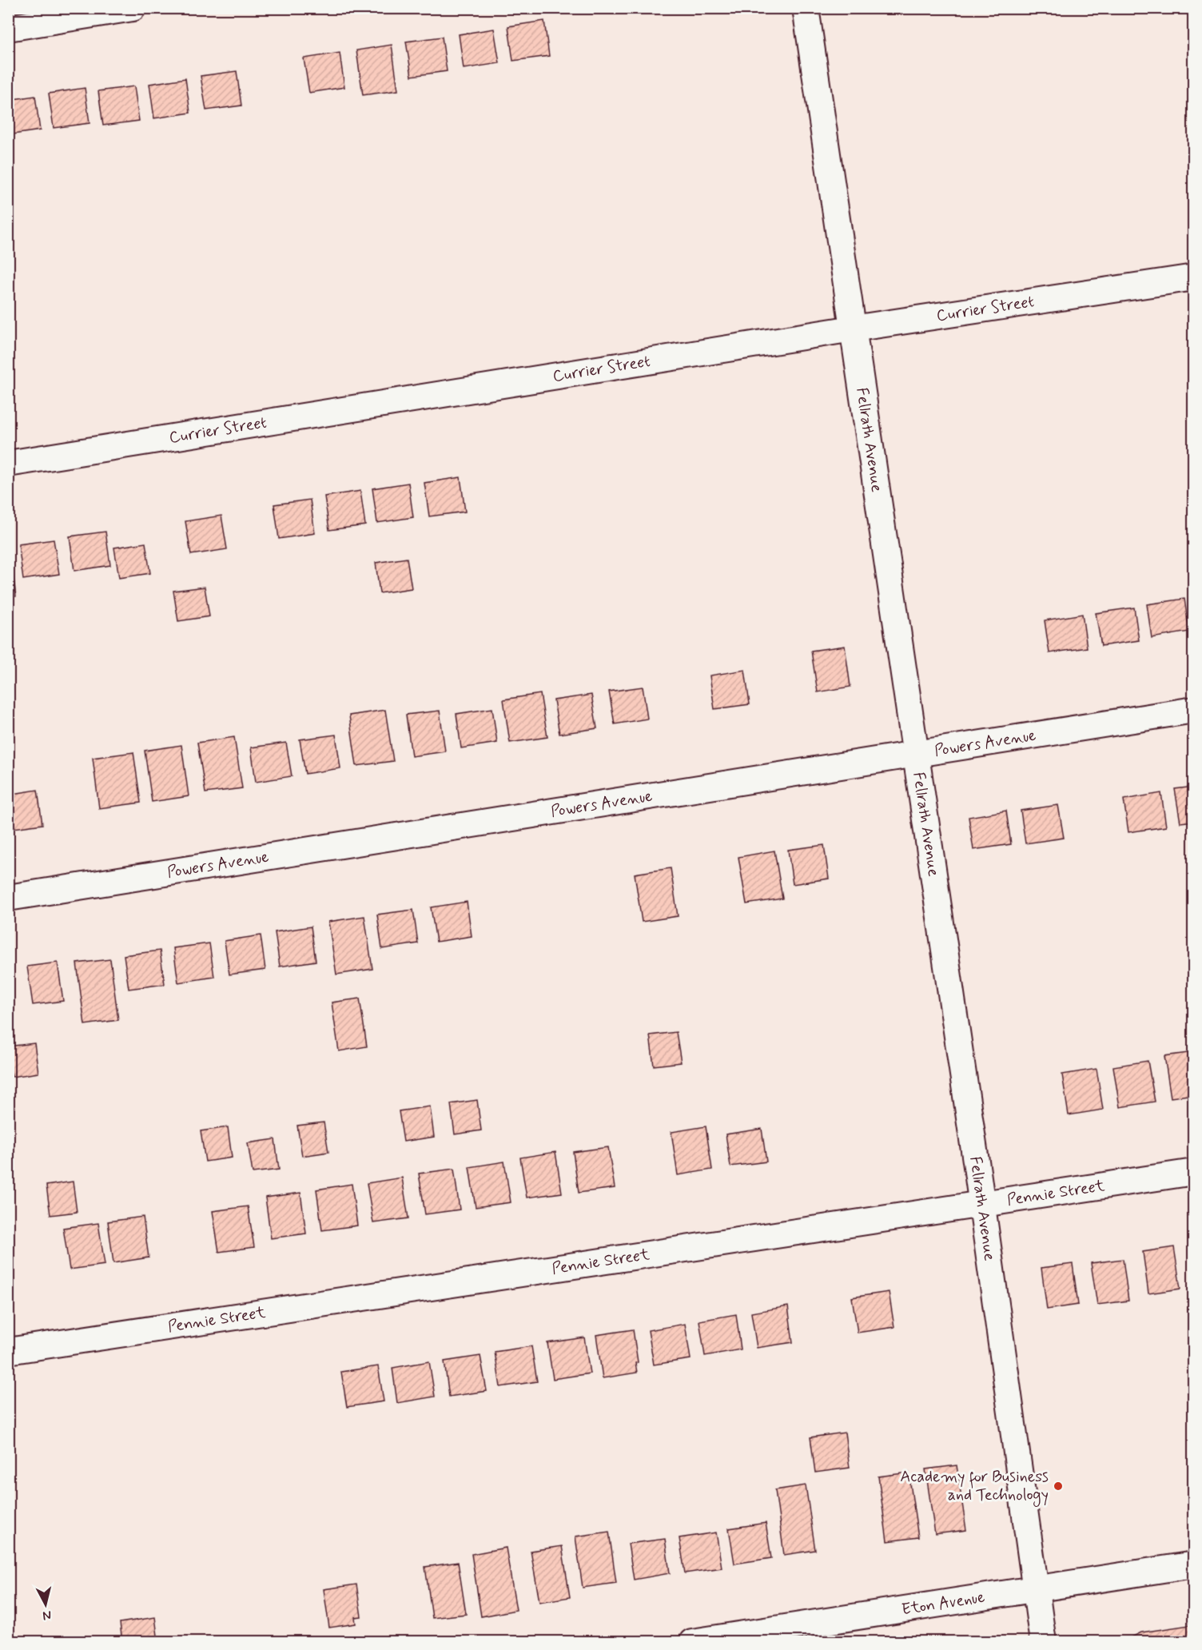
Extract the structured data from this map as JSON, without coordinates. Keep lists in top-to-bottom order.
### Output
{
  "streets": {
    "street": [
      "Currier Street",
      "Fellrath Avenue",
      "Powers Avenue",
      "Pennie Street",
      "Eton Avenue"
    ]
  },
  "crossings": [
    ["Currier Street", "Fellrath Avenue"],
    ["Fellrath Avenue", "Powers Avenue"],
    ["Fellrath Avenue", "Pennie Street"],
    ["Fellrath Avenue", "Eton Avenue"]
  ],
  "places": ["Academy for Business and Technology"],
  "north": "bottom"
}
